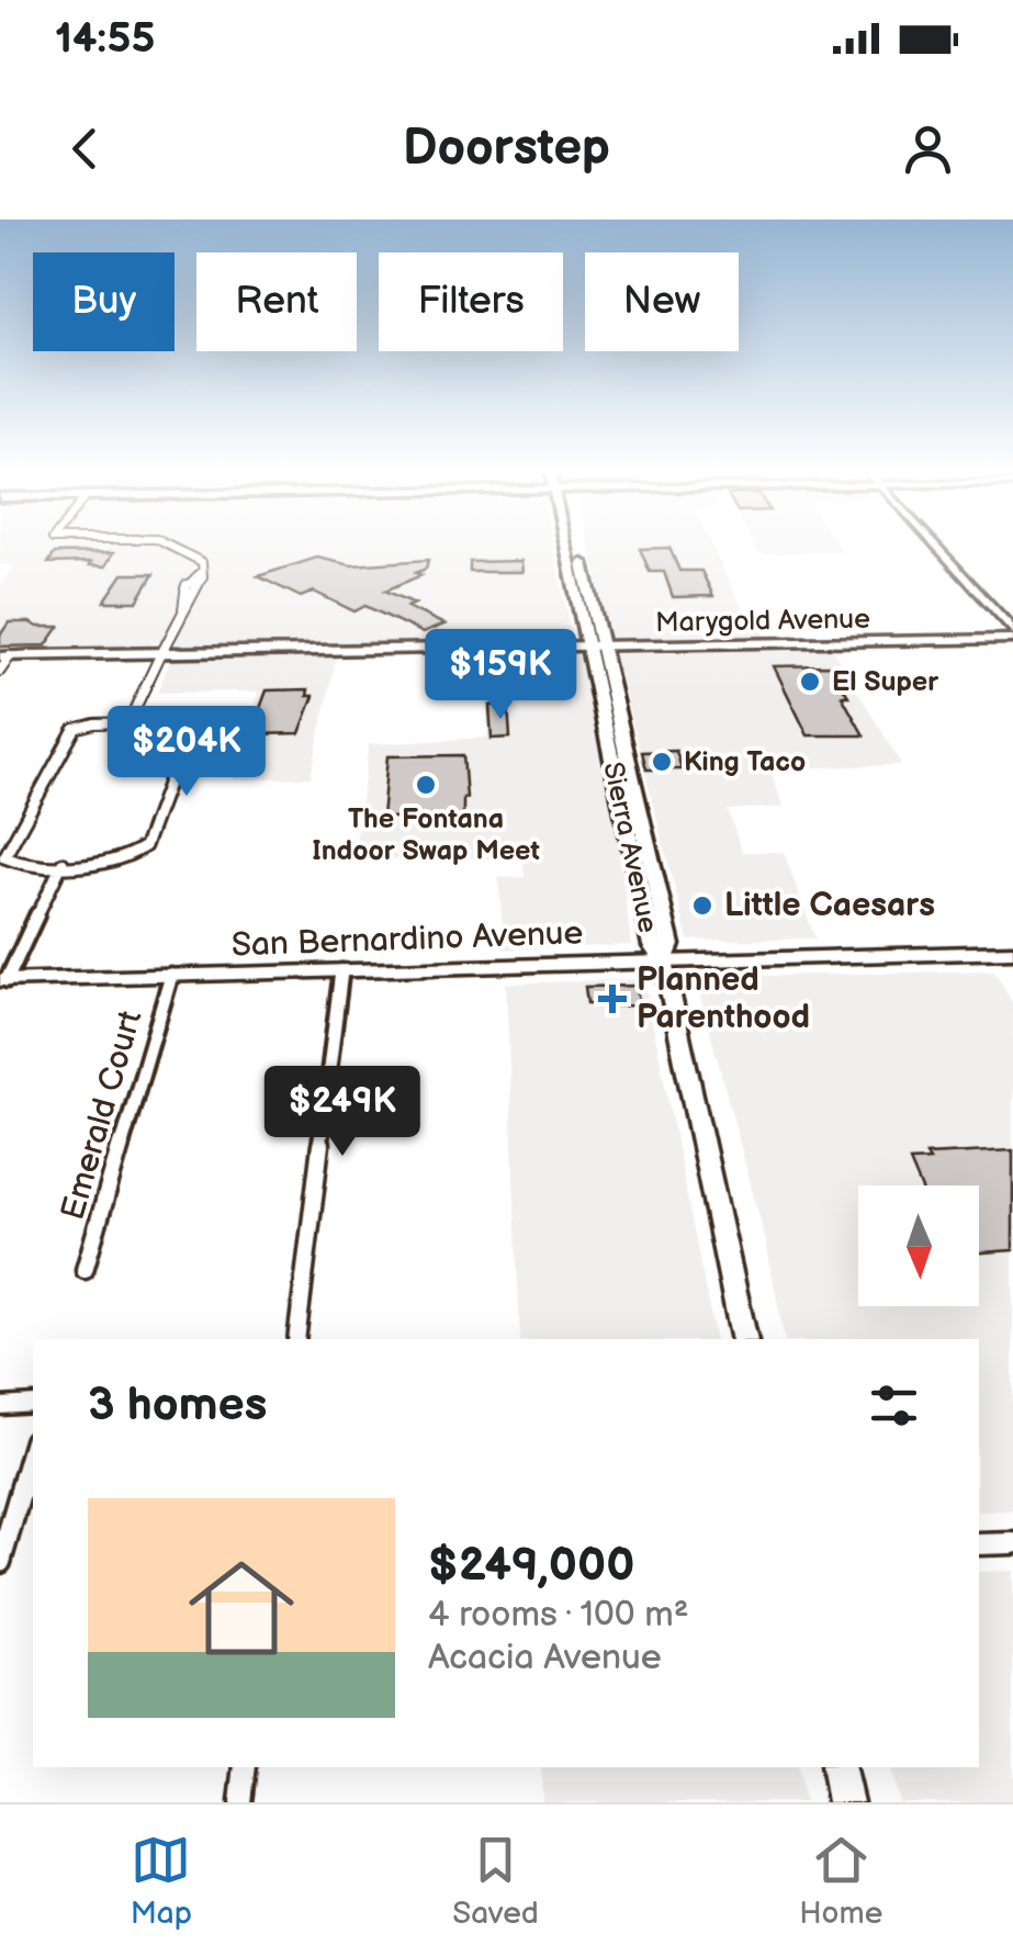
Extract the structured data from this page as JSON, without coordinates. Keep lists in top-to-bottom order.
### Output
{
  "streets": {
    "main road": ["Sierra Avenue"],
    "street": ["Marygold Avenue", "San Bernardino Avenue", "Emerald Court"]
  },
  "crossings": [
    ["Marygold Avenue", "Sierra Avenue"],
    ["Sierra Avenue", "San Bernardino Avenue"],
    ["San Bernardino Avenue", "Emerald Court"]
  ],
  "places": {
    "other": [
      "El Super",
      "King Taco",
      "The Fontana Indoor Swap Meet",
      "Little Caesars"
    ],
    "health": ["Planned Parenthood"]
  },
  "north": "bottom",
  "page": {
    "status": "14:55",
    "header": "Doorstep",
    "chip": [
      "Buy",
      "Rent",
      "Filters",
      "New"
    ],
    "price": ["$159K", "$204K", "$249K"],
    "heading": "3 homes",
    "list": [
      {
        "name": "$249,000",
        "note": "4 rooms · 100 m² · Acacia Avenue"
      }
    ],
    "tabs": ["Map", "Saved", "Home"]
  }
}
